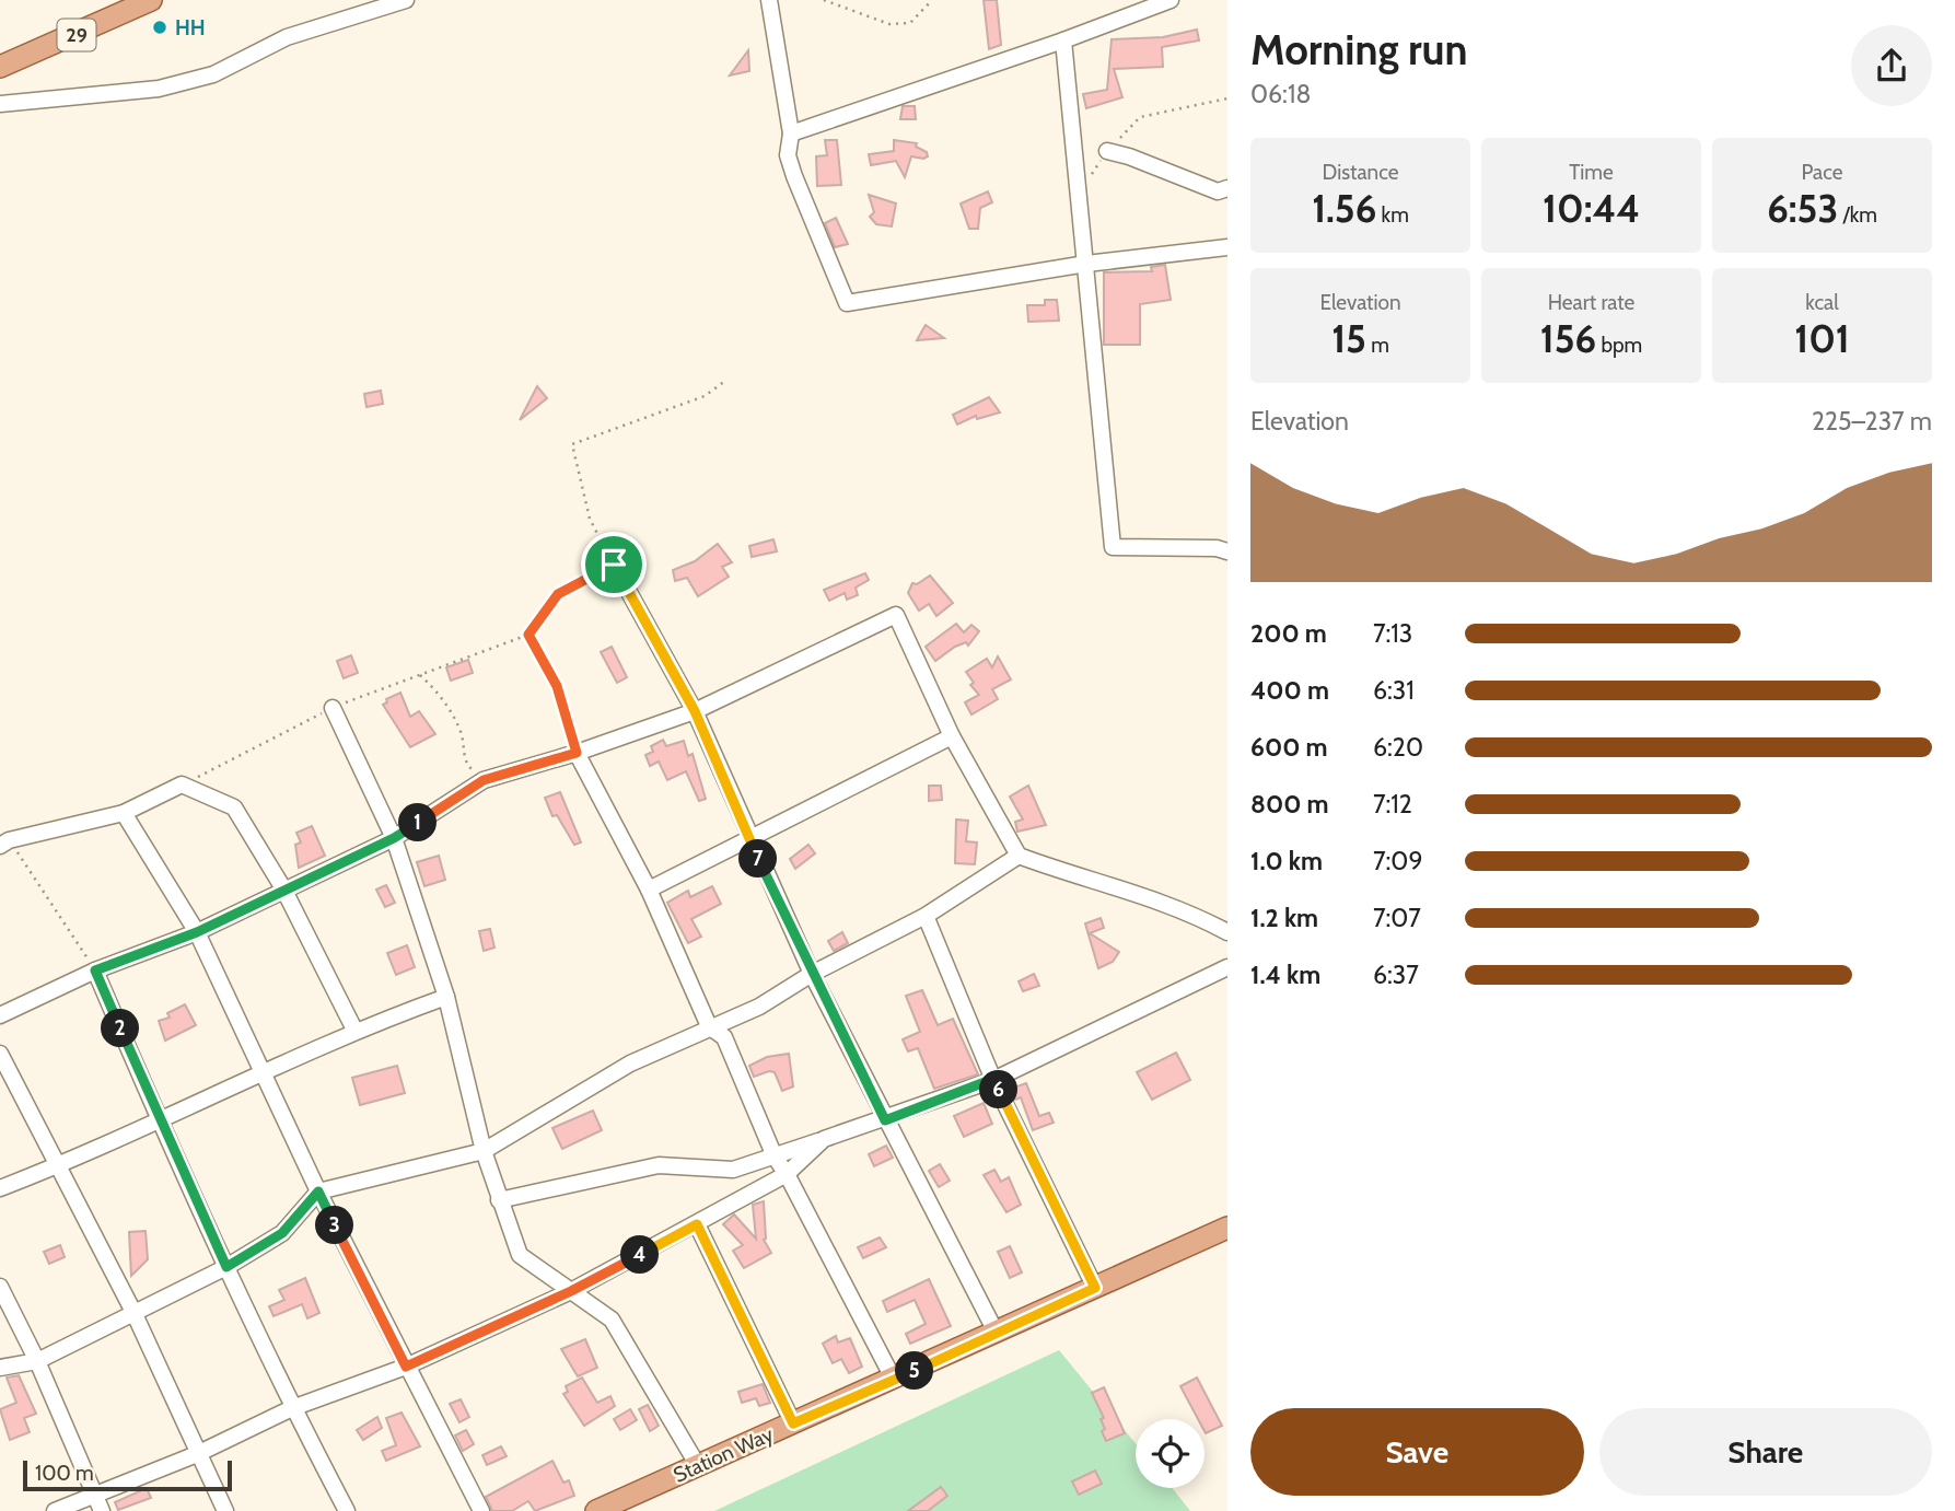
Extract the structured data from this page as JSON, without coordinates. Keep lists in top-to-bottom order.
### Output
{
  "streets": {
    "main road": ["29", "Station Way"]
  },
  "places": ["HH"],
  "scale_bar": "100 m",
  "page": {
    "heading": ["Morning run", "06:18"],
    "stats": [
      ["Distance", "1.56 km"],
      ["Time", "10:44"],
      ["Pace", "6:53 /km"],
      ["Elevation", "15 m"],
      ["Heart rate", "156 bpm"],
      ["kcal", "101"]
    ],
    "chart": ["Elevation", "225–237 m"],
    "list": [
      {
        "name": "200 m",
        "note": "7:13"
      },
      {
        "name": "400 m",
        "note": "6:31"
      },
      {
        "name": "600 m",
        "note": "6:20"
      },
      {
        "name": "800 m",
        "note": "7:12"
      },
      {
        "name": "1.0 km",
        "note": "7:09"
      },
      {
        "name": "1.2 km",
        "note": "7:07"
      },
      {
        "name": "1.4 km",
        "note": "6:37"
      }
    ],
    "pins": [
      "1",
      "7",
      "2",
      "6",
      "3",
      "4",
      "5"
    ],
    "buttons": ["Save", "Share"],
    "scale": "100 m"
  }
}
